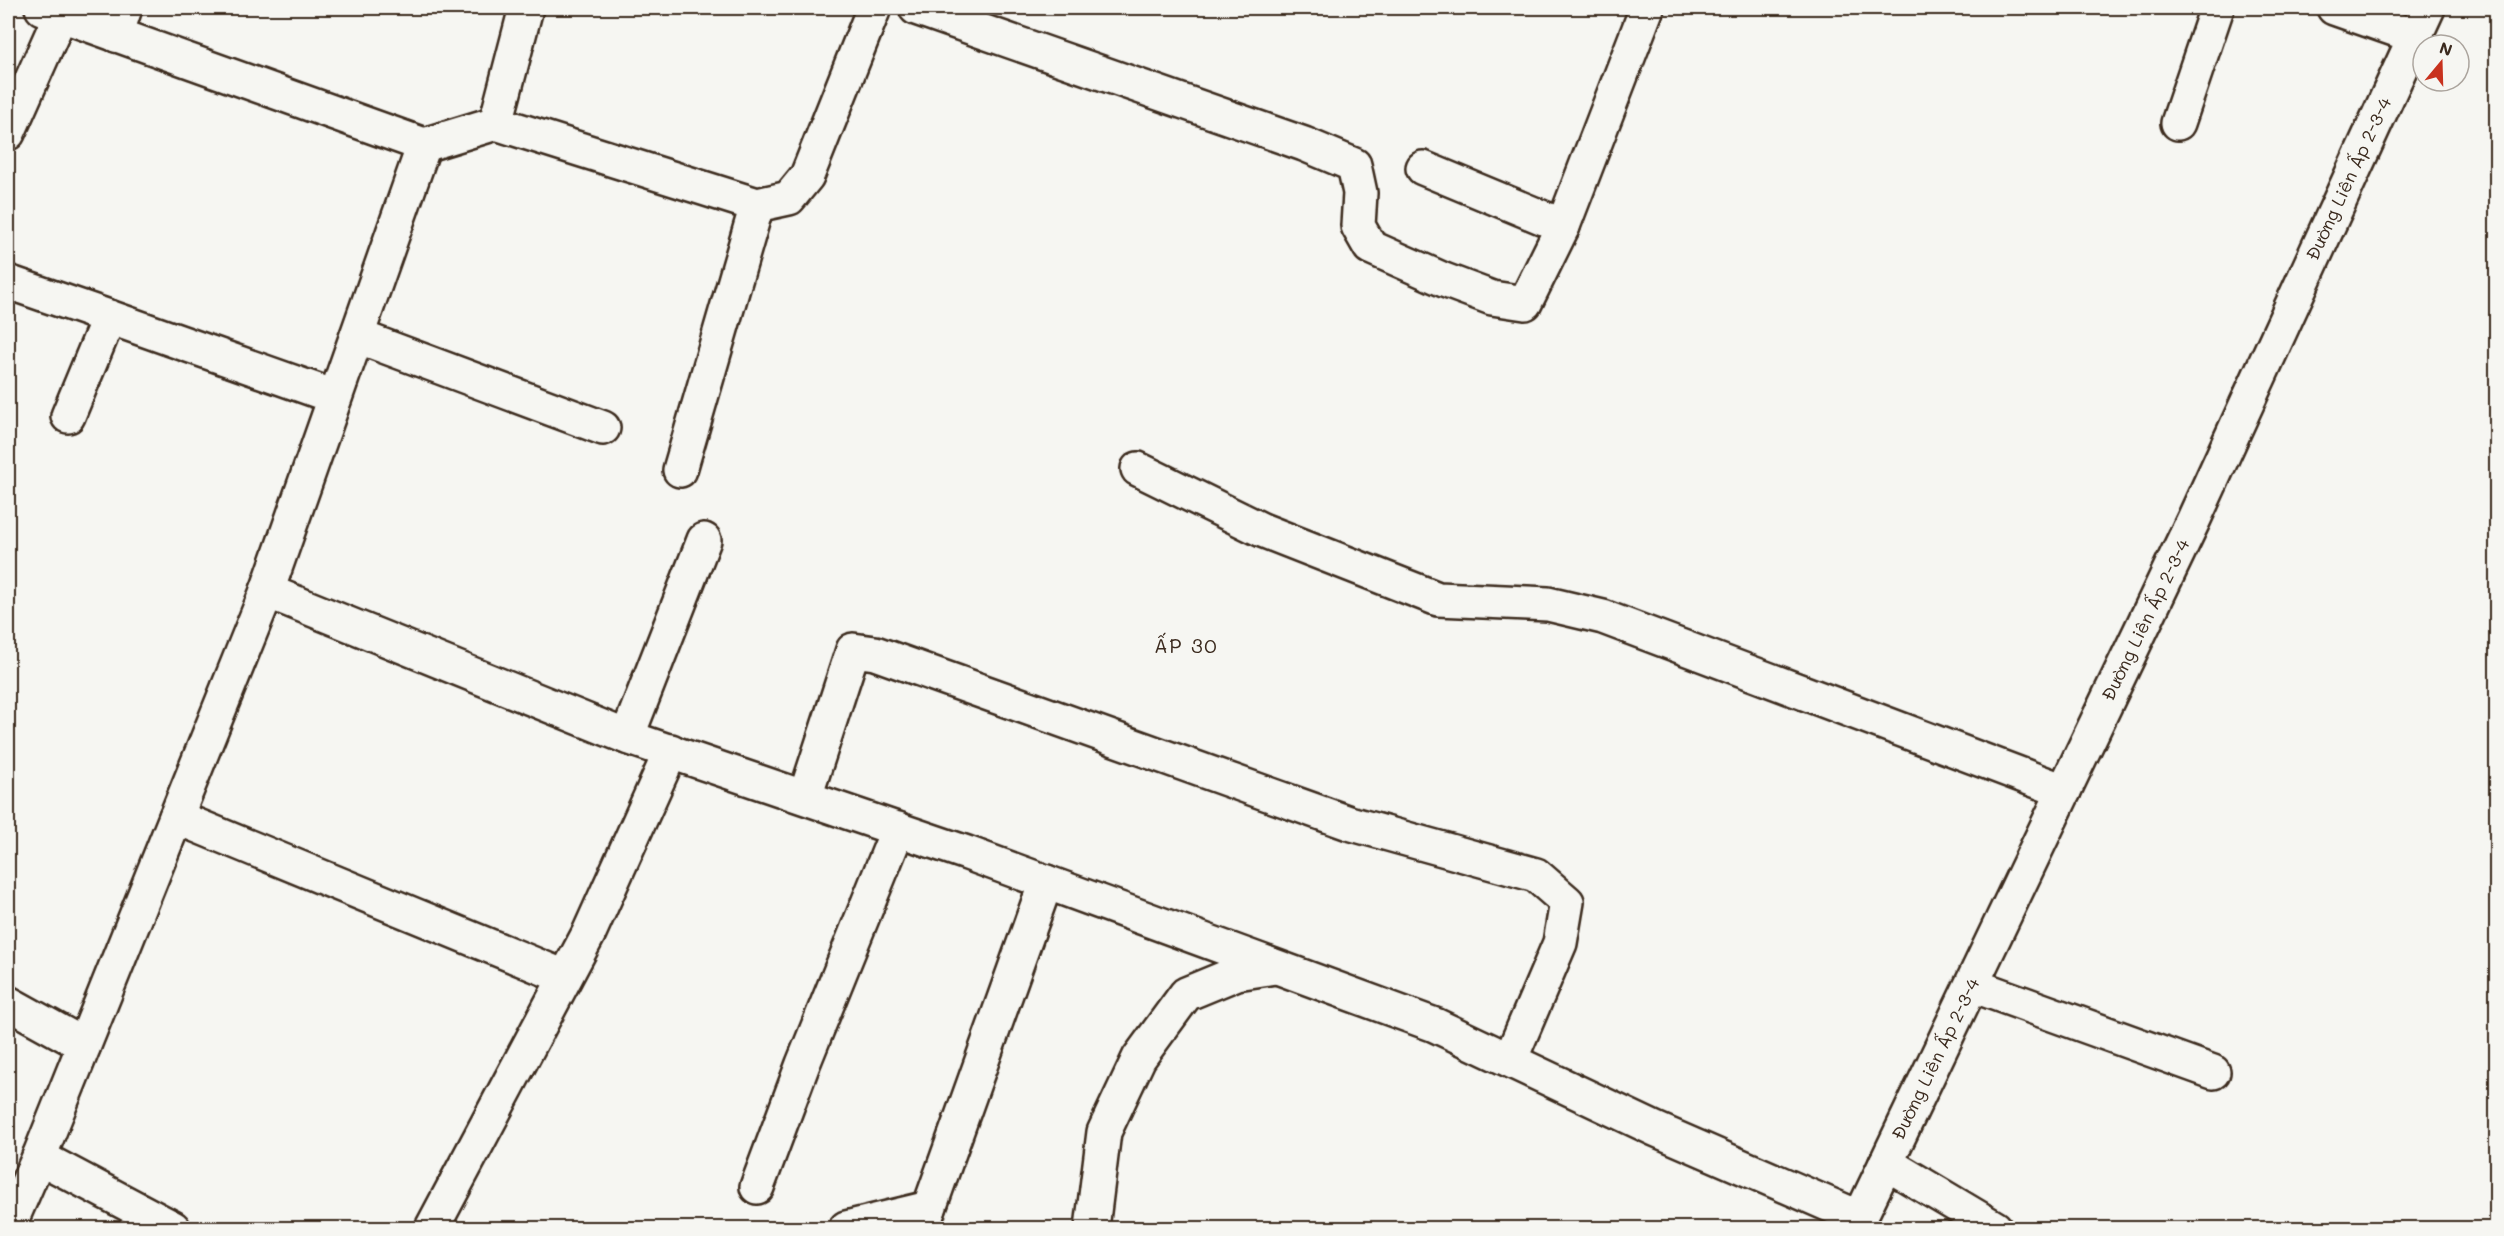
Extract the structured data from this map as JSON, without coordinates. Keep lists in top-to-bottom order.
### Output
{
  "streets": {
    "street": ["Đường Liên Ấp 2-3-4"]
  },
  "districts": ["ẤP 30"],
  "north": "top"
}
